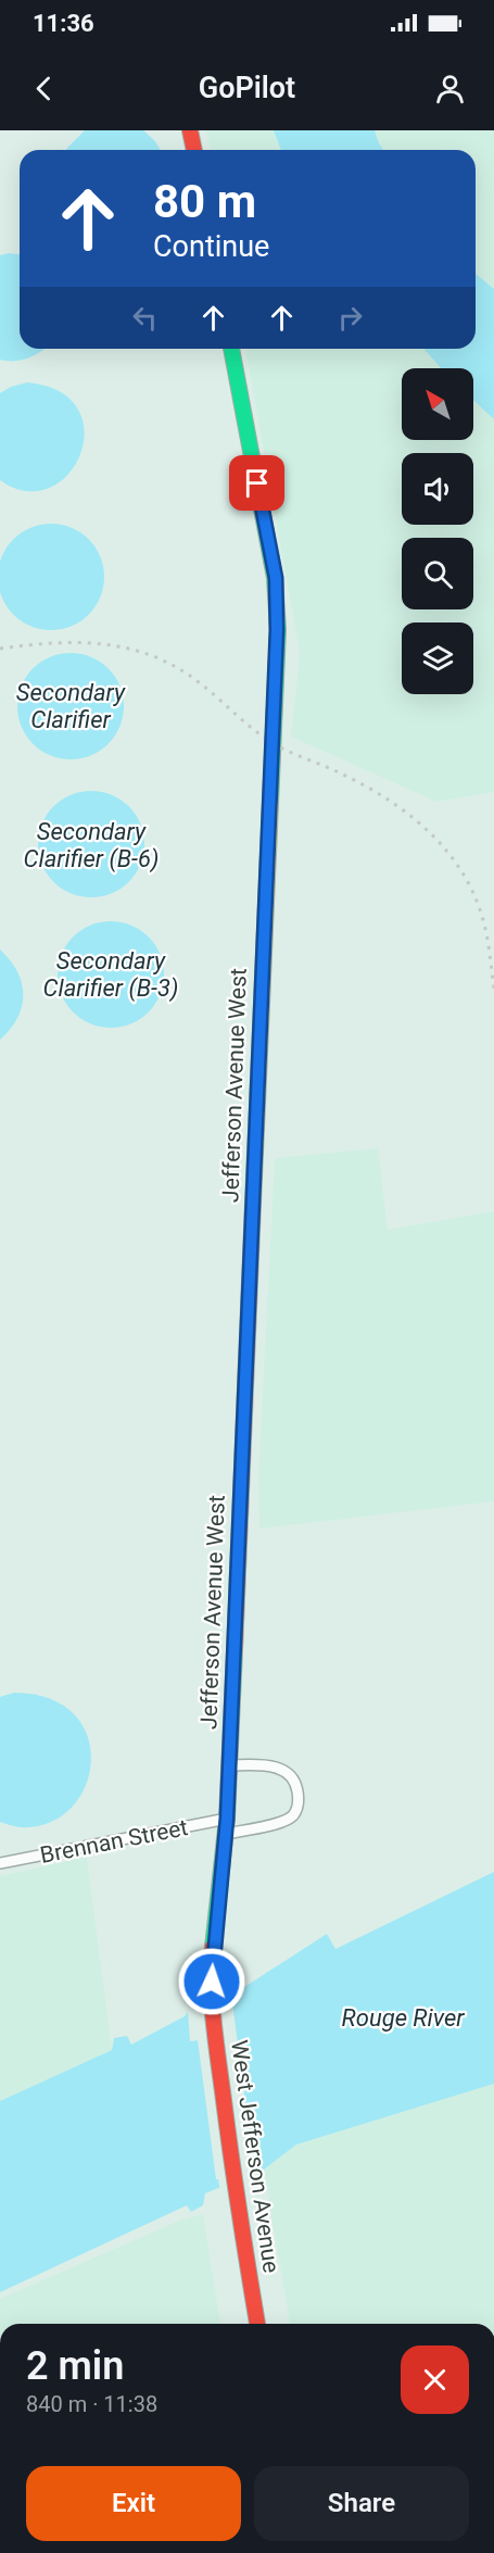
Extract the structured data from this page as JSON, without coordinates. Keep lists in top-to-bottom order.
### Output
{
  "streets": {
    "main road": ["Jefferson Avenue West", "West Jefferson Avenue"],
    "street": ["Brennan Street"]
  },
  "crossings": [
    ["Jefferson Avenue West", "Brennan Street"],
    ["Jefferson Avenue West", "West Jefferson Avenue"],
    ["Brennan Street", "West Jefferson Avenue"]
  ],
  "water": [
    "Secondary Clarifier",
    "Secondary Clarifier (B-6)",
    "Secondary Clarifier (B-3)",
    "Rouge River"
  ],
  "north": "top left",
  "page": {
    "status": "11:36",
    "header": "GoPilot",
    "turn": ["80 m", "Continue"],
    "heading": ["2 min", "840 m · 11:38"],
    "buttons": ["Exit", "Share"]
  }
}
